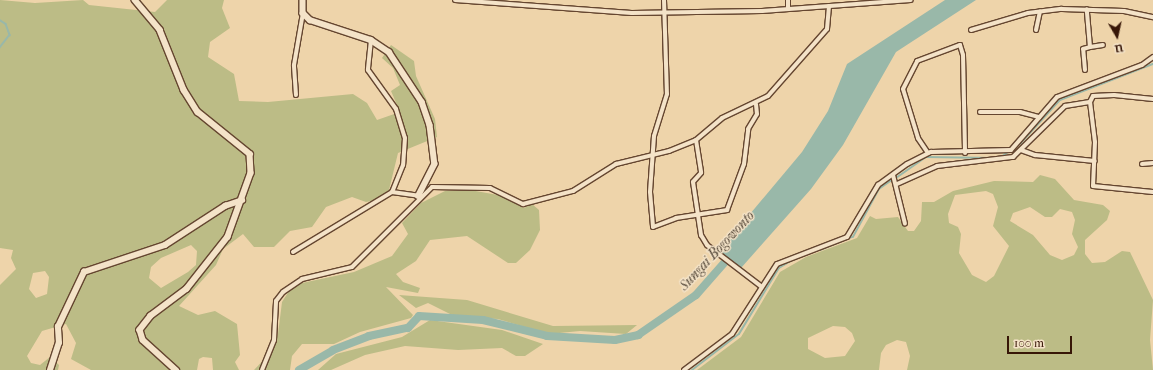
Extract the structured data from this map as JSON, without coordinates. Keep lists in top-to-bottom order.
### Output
{
  "water": ["Sungai Bogowonto"],
  "scale_bar": "100 m",
  "north": "bottom"
}
